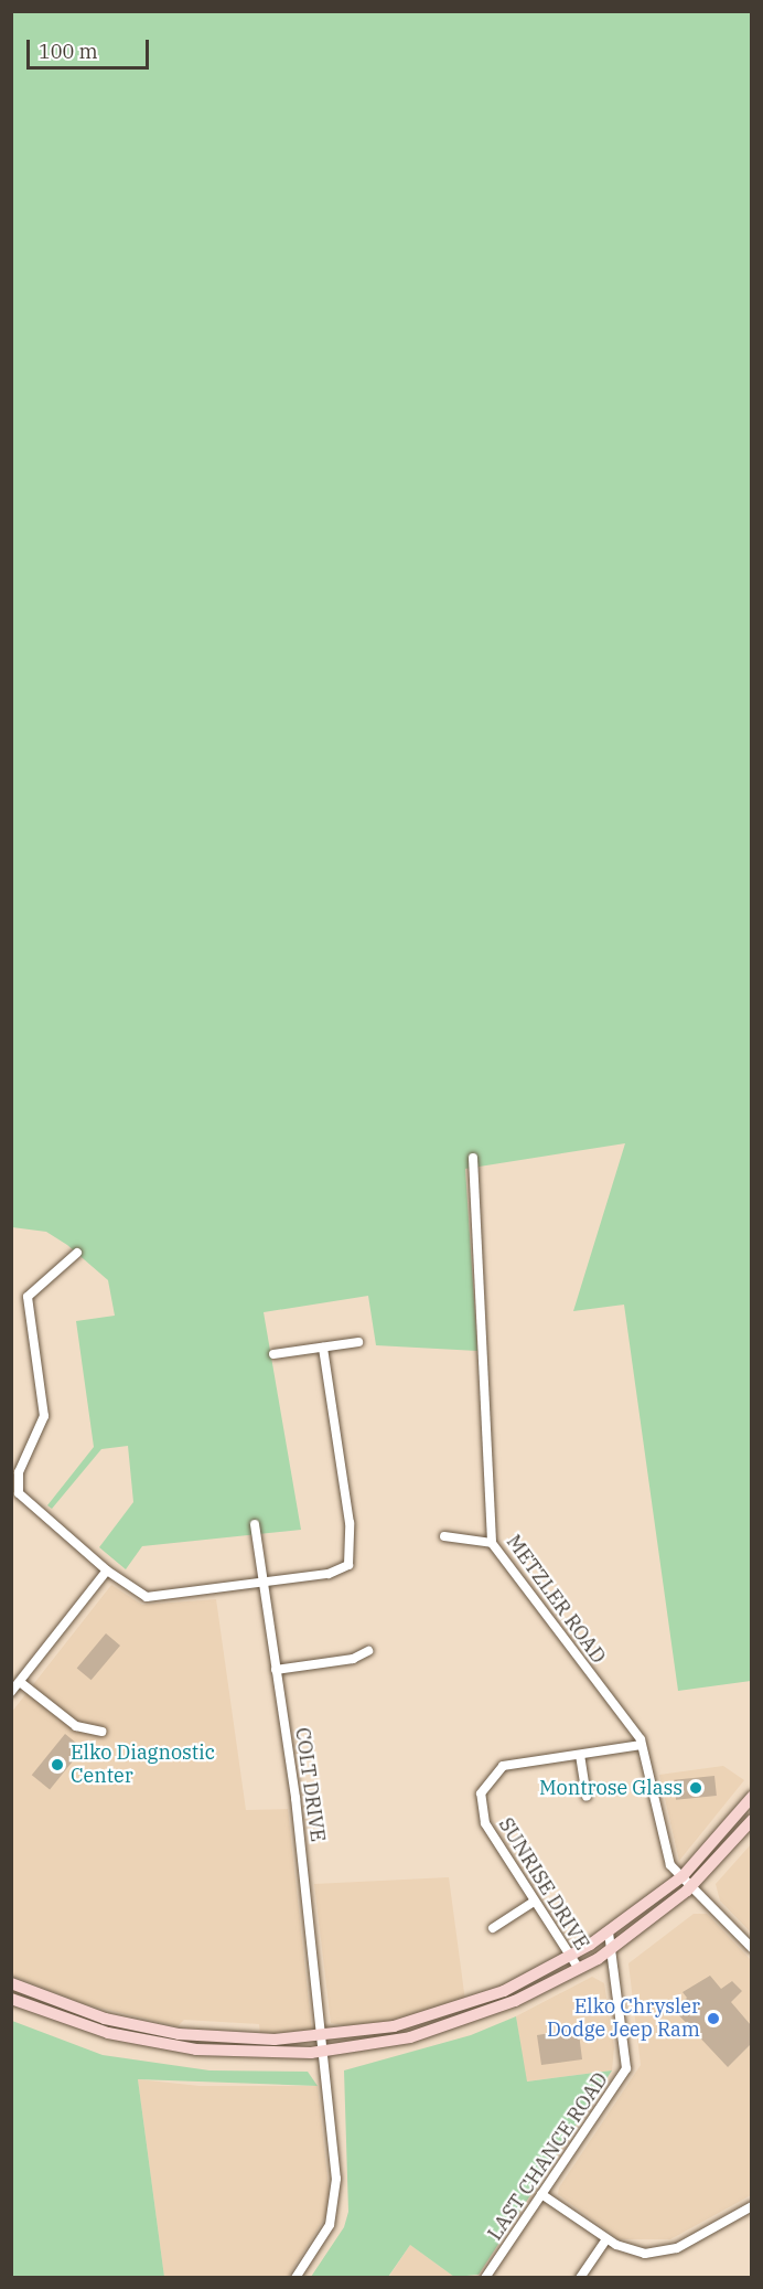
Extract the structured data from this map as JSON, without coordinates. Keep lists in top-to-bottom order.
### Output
{
  "streets": {
    "street": [
      "METZLER ROAD",
      "COLT DRIVE",
      "SUNRISE DRIVE",
      "LAST CHANCE ROAD"
    ]
  },
  "crossings": [
    ["METZLER ROAD", "SUNRISE DRIVE"]
  ],
  "places": ["Elko Diagnostic Center", "Montrose Glass", "Elko Chrysler Dodge Jeep Ram"],
  "scale_bar": "100 m"
}
